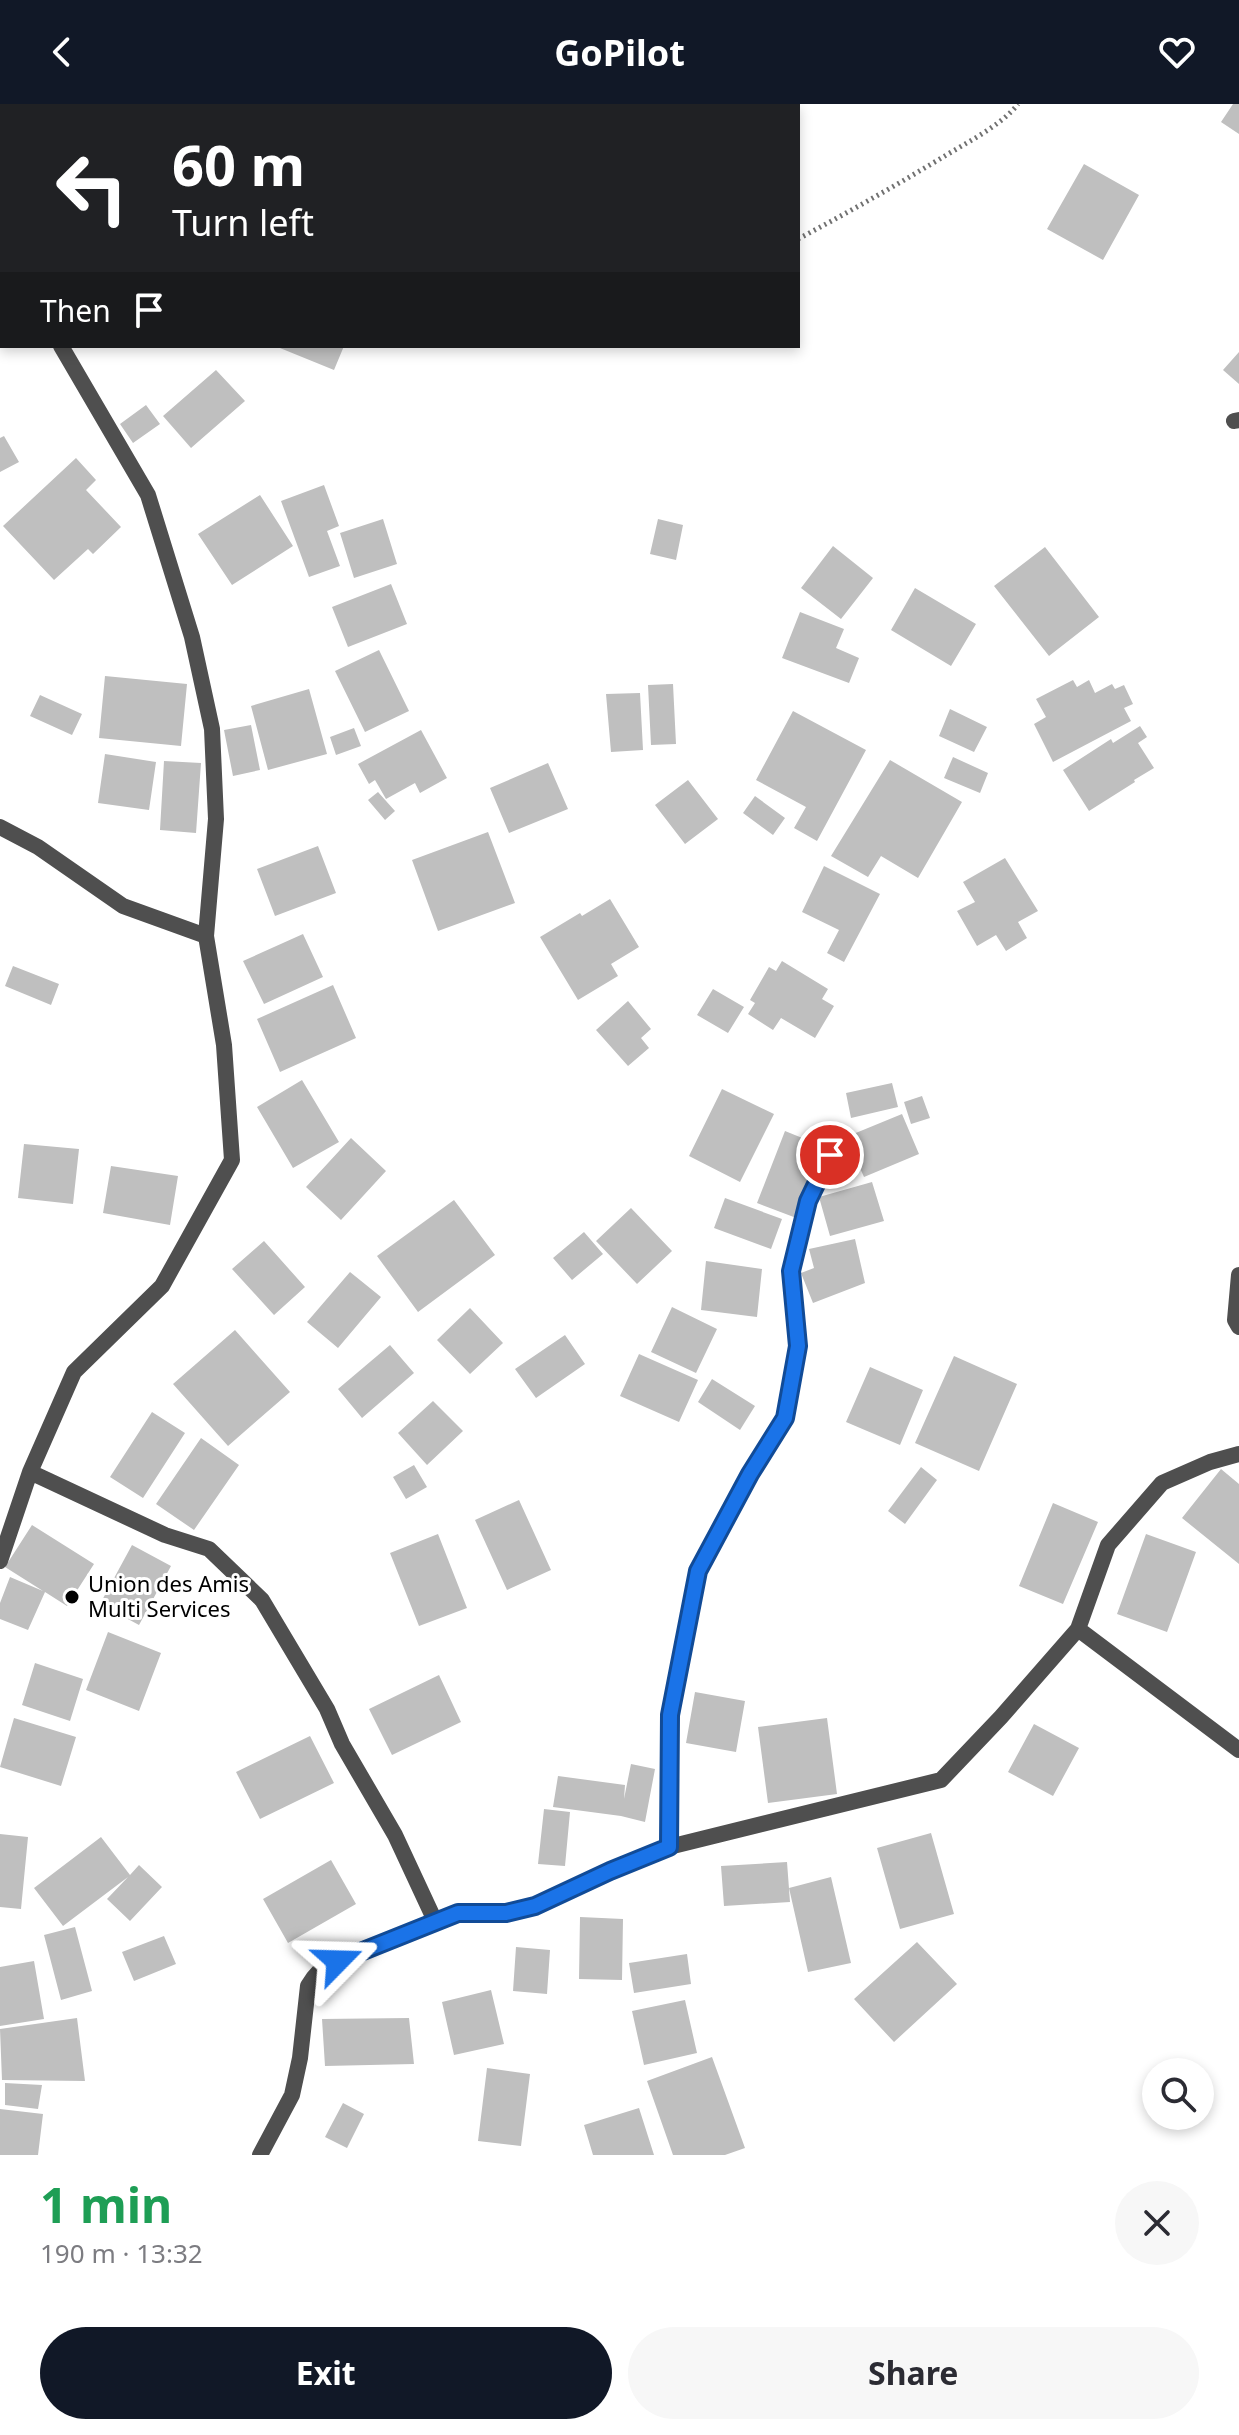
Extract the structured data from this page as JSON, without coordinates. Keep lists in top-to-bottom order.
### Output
{
  "places": ["Union des Amis Multi Services"],
  "page": {
    "header": "GoPilot",
    "turn": ["60 m", "Turn left"],
    "then": "Then",
    "heading": ["1 min", "190 m · 13:32"],
    "buttons": ["Exit", "Share"]
  }
}
